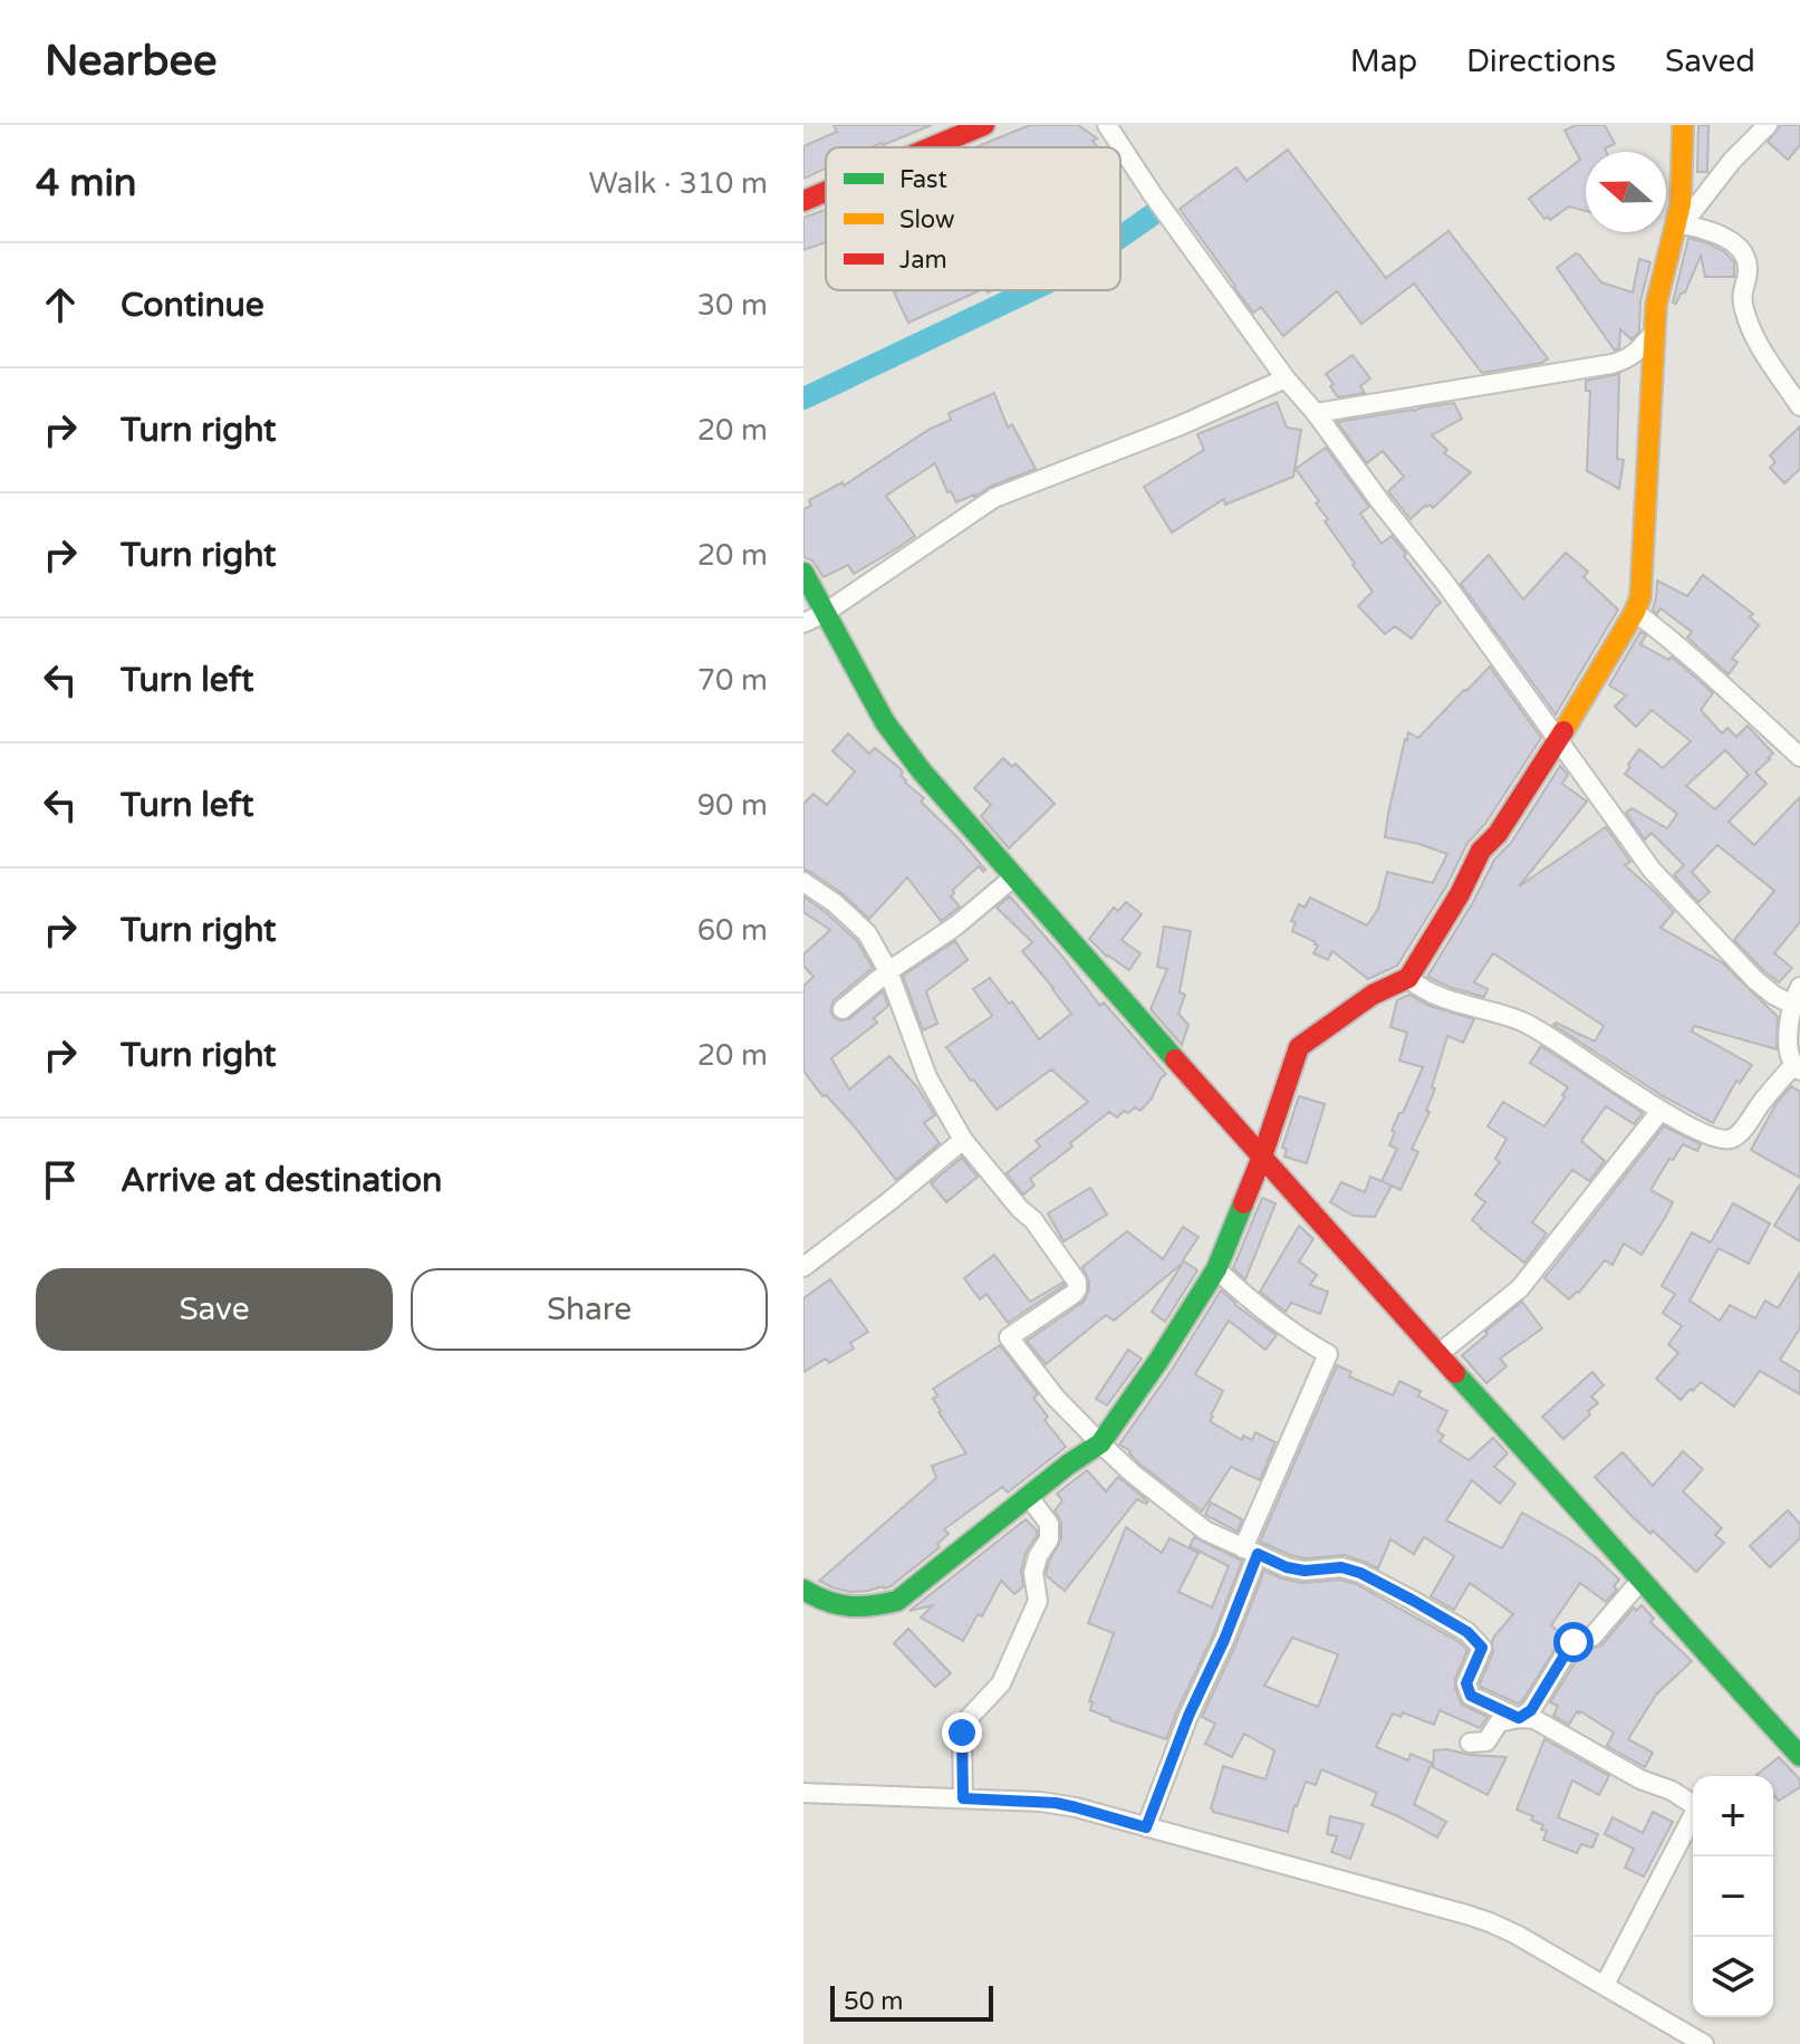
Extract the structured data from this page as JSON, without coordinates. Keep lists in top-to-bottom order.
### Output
{
  "legend": ["Fast", "Slow", "Jam"],
  "scale_bar": "50 m",
  "north": "left",
  "page": {
    "header": "Nearbee",
    "nav": ["Map", "Directions", "Saved"],
    "heading": ["4 min", "Walk · 310 m"],
    "list": [
      ["Continue", "30 m"],
      ["Turn right", "20 m"],
      ["Turn right", "20 m"],
      ["Turn left", "70 m"],
      ["Turn left", "90 m"],
      ["Turn right", "60 m"],
      ["Turn right", "20 m"],
      "Arrive at destination"
    ],
    "buttons": ["Save", "Share"],
    "map_buttons": ["+", "−"],
    "scale": "50 m"
  }
}
